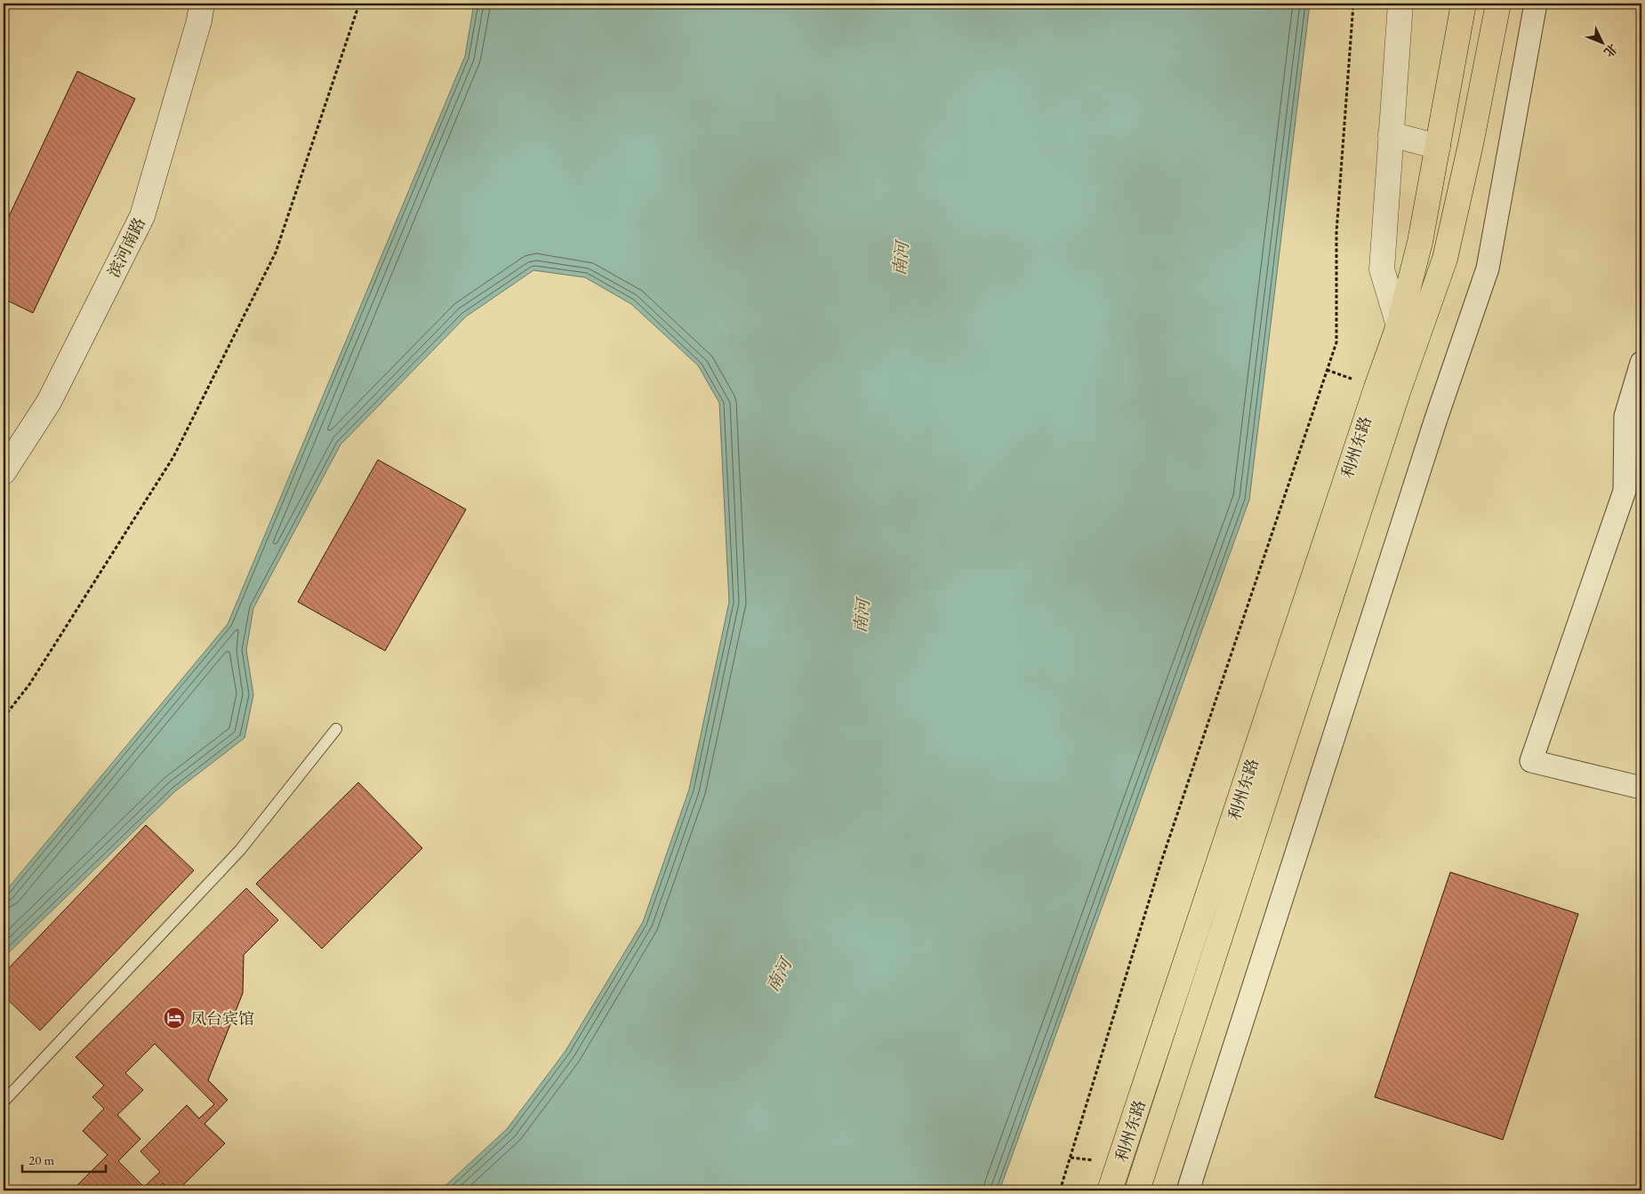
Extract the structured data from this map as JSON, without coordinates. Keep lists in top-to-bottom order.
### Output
{
  "streets": {
    "highway": ["利州东路"],
    "main road": ["滨河南路"]
  },
  "water": ["南河"],
  "places": {
    "hotel": ["凤台宾馆"]
  },
  "scale_bar": "20 m",
  "north": "bottom right"
}
